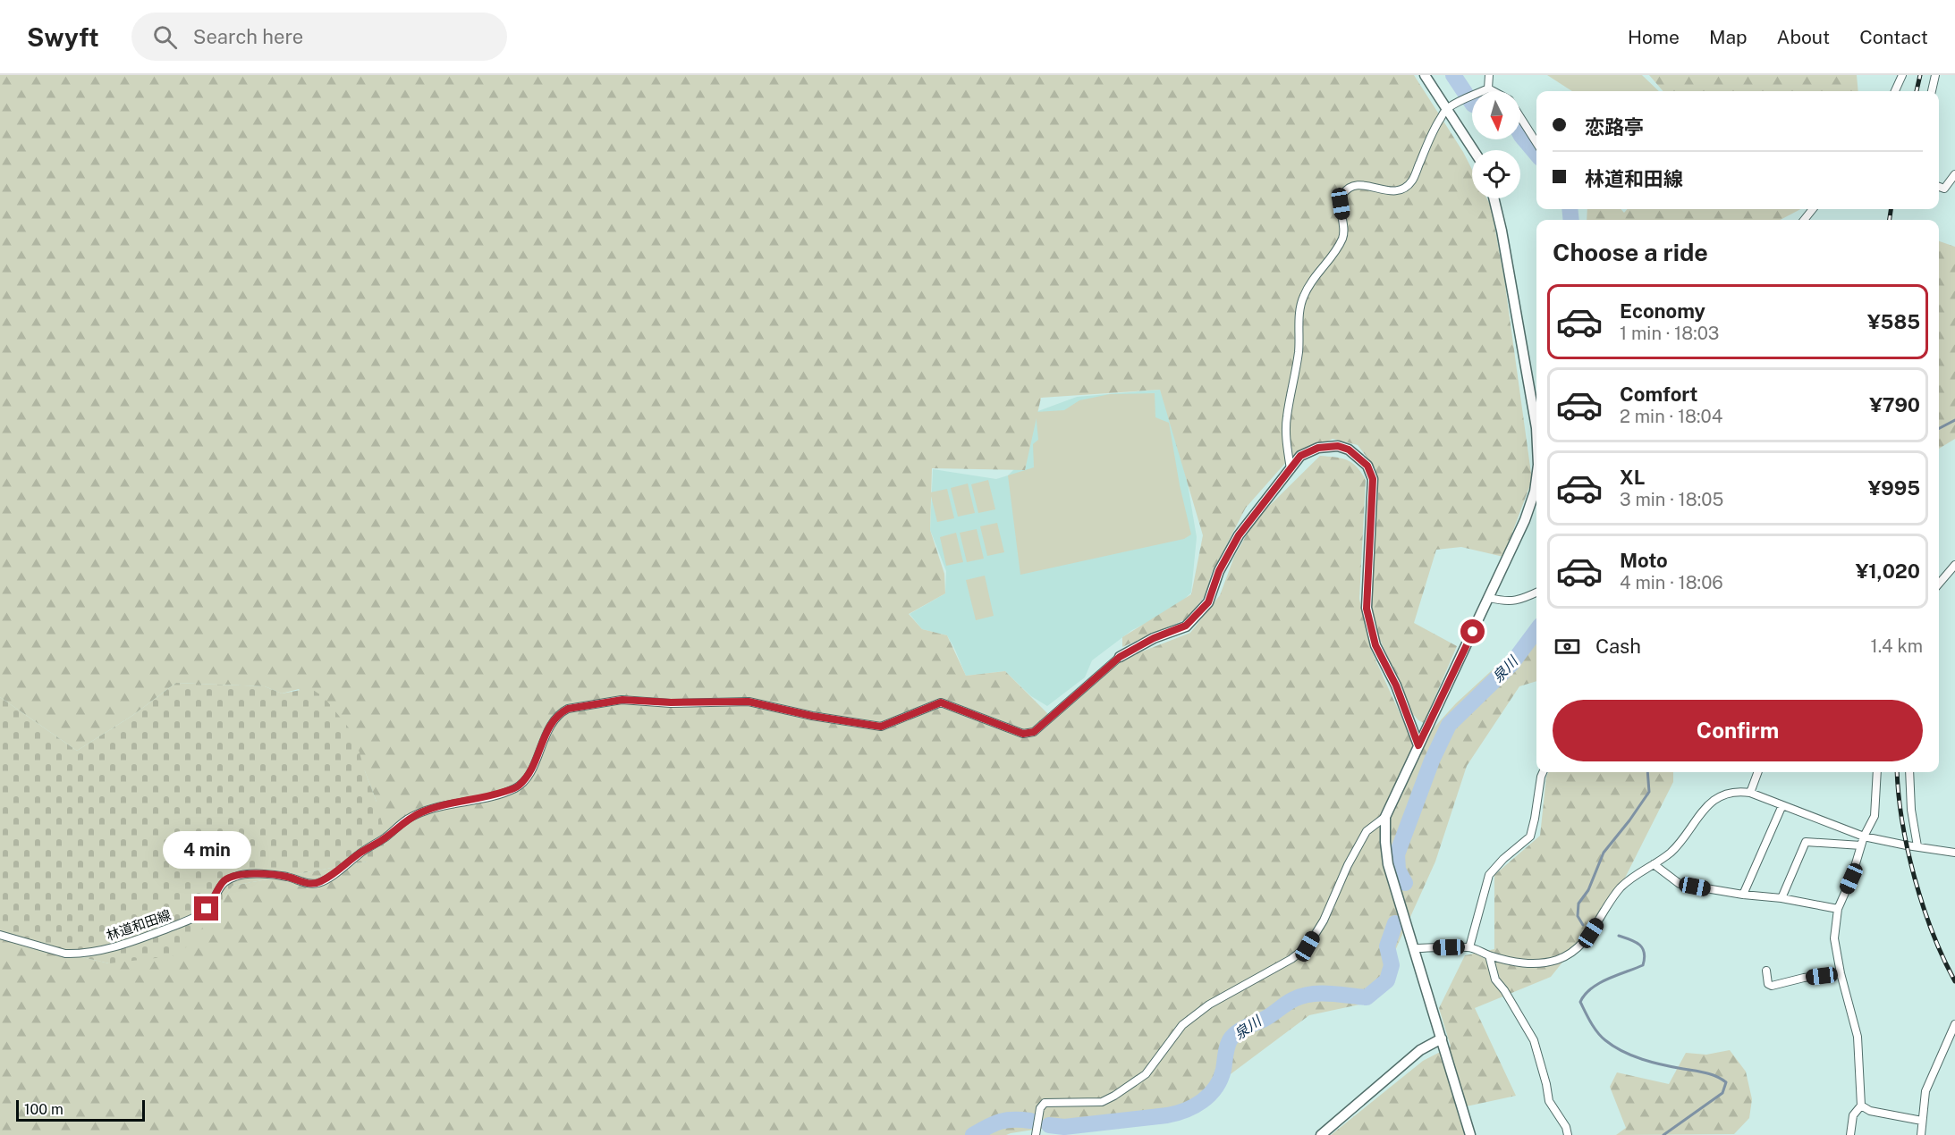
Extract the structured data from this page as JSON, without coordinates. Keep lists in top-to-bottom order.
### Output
{
  "streets": {
    "street": ["林道和田線"]
  },
  "water": ["泉川"],
  "scale_bar": "100 m",
  "north": "bottom",
  "page": {
    "header": "Swyft",
    "search": "Search here",
    "nav": [
      "Home",
      "Map",
      "About",
      "Contact"
    ],
    "banner": ["恋路亭", "林道和田線"],
    "heading": "Choose a ride",
    "list": [
      {
        "name": "Economy",
        "note": "1 min · 18:03",
        "value": "¥585"
      },
      {
        "name": "Comfort",
        "note": "2 min · 18:04",
        "value": "¥790"
      },
      {
        "name": "XL",
        "note": "3 min · 18:05",
        "value": "¥995"
      },
      {
        "name": "Moto",
        "note": "4 min · 18:06",
        "value": "¥1,020"
      }
    ],
    "pay": ["Cash", "1.4 km"],
    "buttons": "Confirm",
    "bubble": "4 min",
    "scale": "100 m"
  }
}
